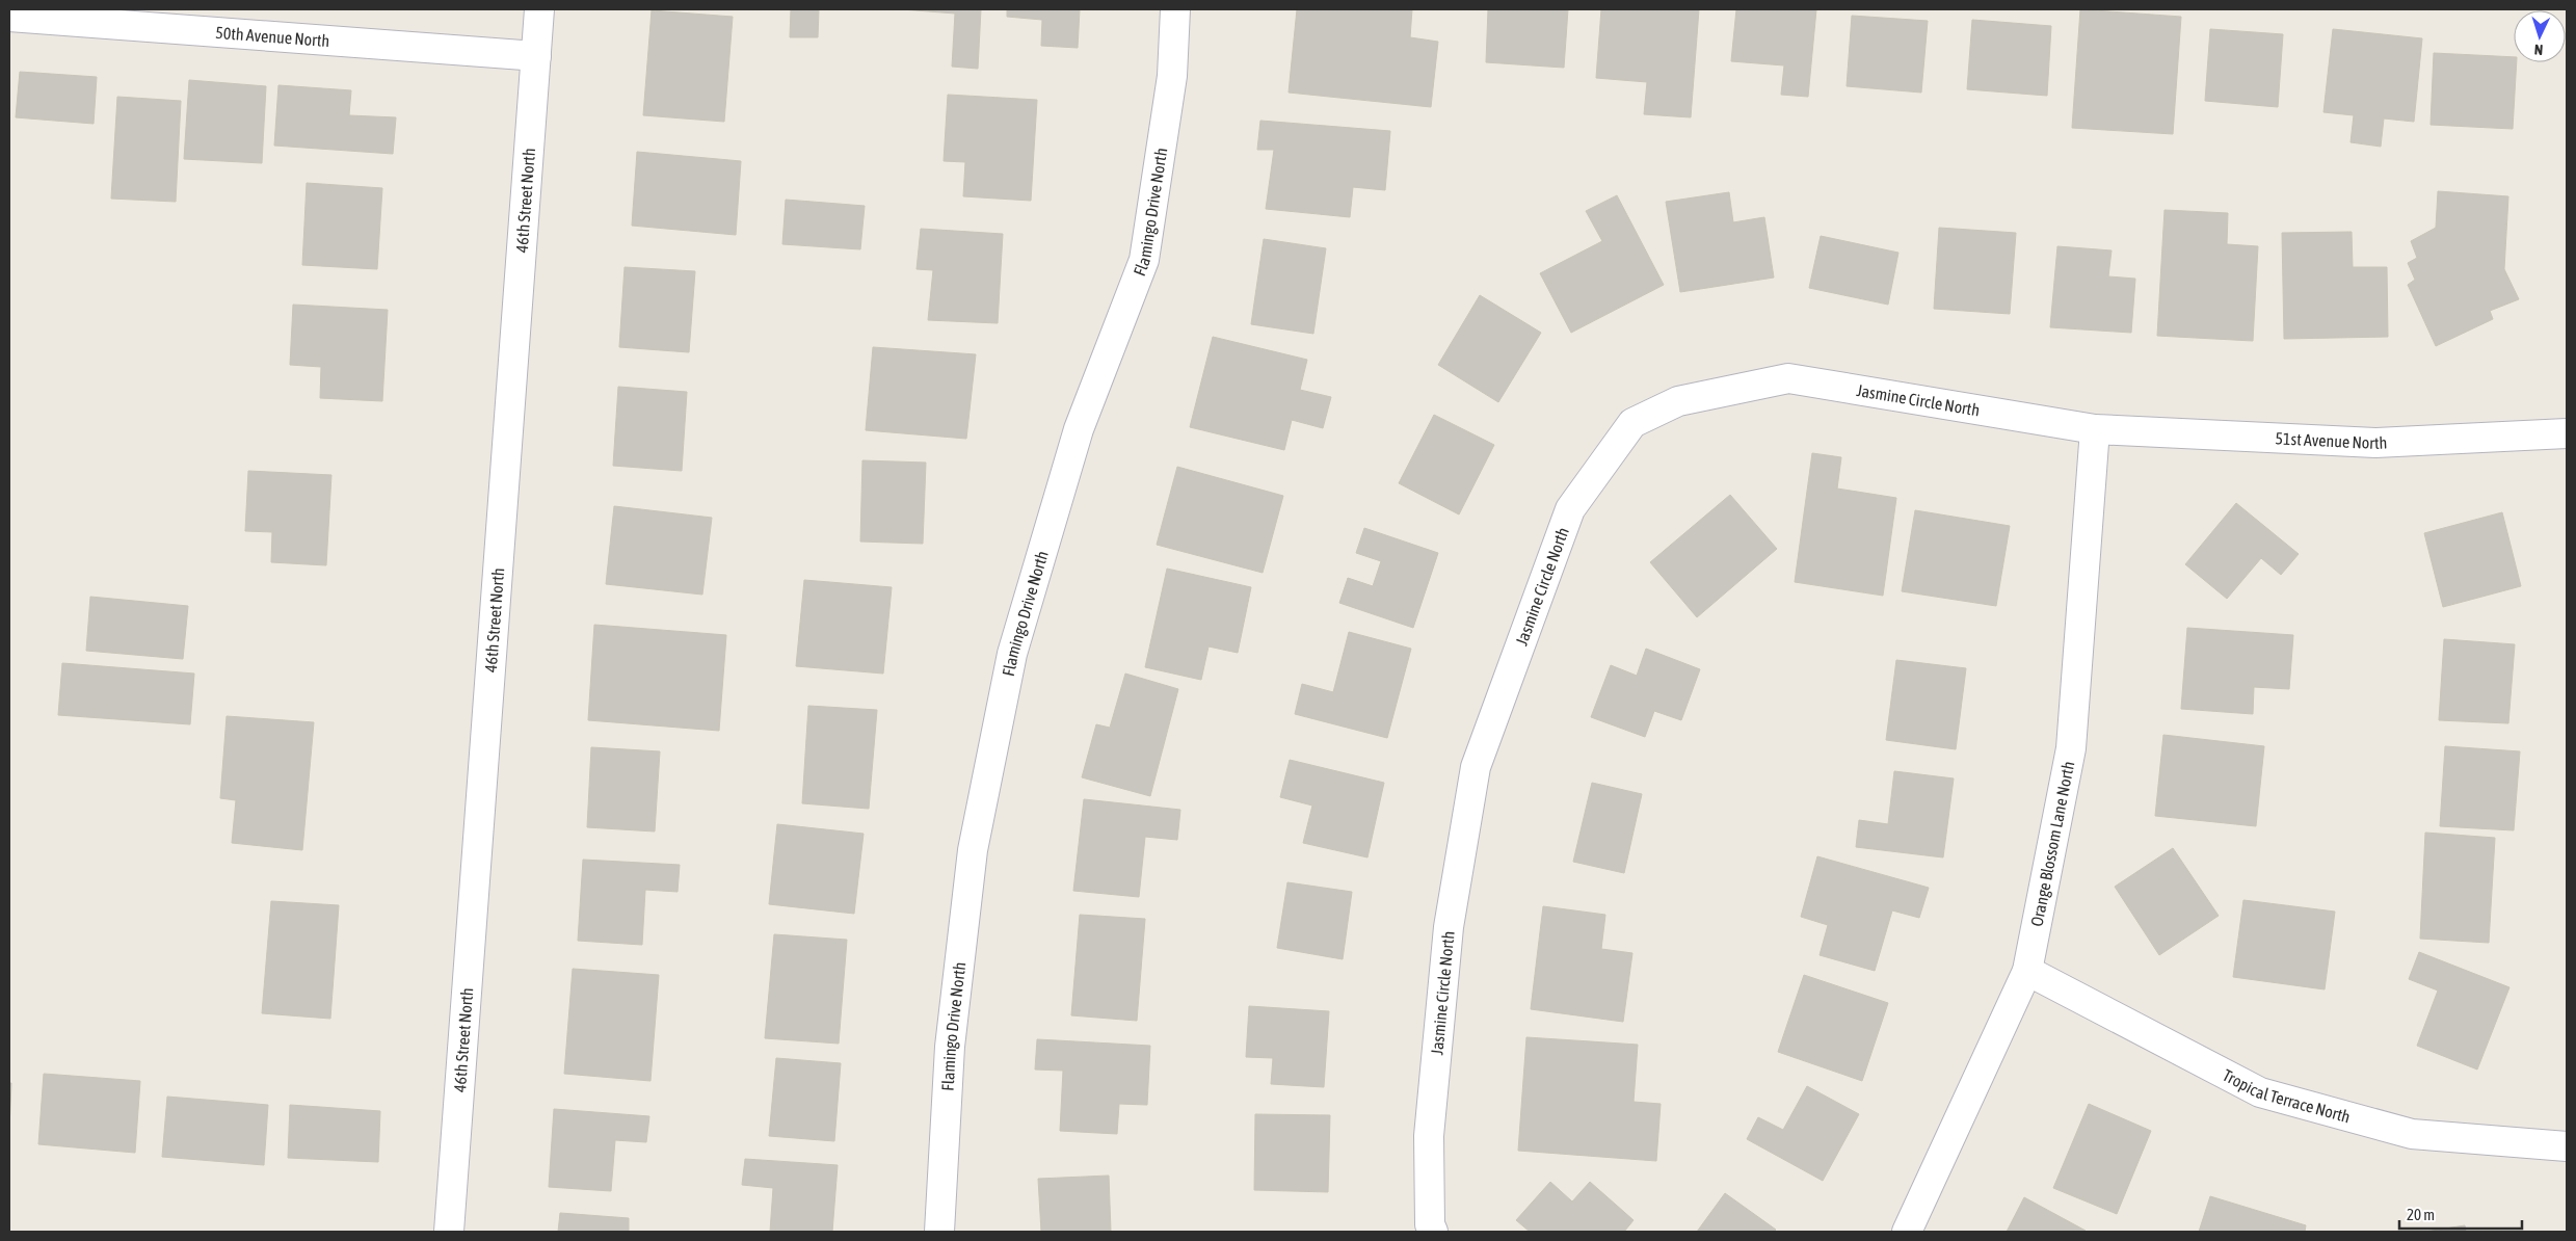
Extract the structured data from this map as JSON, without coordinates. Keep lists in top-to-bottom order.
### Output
{
  "streets": {
    "street": [
      "50th Avenue North",
      "46th Street North",
      "Flamingo Drive North",
      "Jasmine Circle North",
      "51st Avenue North",
      "Orange Blossom Lane North",
      "Tropical Terrace North"
    ]
  },
  "crossings": [
    ["50th Avenue North", "46th Street North"],
    ["Jasmine Circle North", "51st Avenue North"],
    ["Jasmine Circle North", "Orange Blossom Lane North"],
    ["51st Avenue North", "Orange Blossom Lane North"],
    ["Orange Blossom Lane North", "Tropical Terrace North"]
  ],
  "scale_bar": "20 m",
  "north": "bottom"
}
